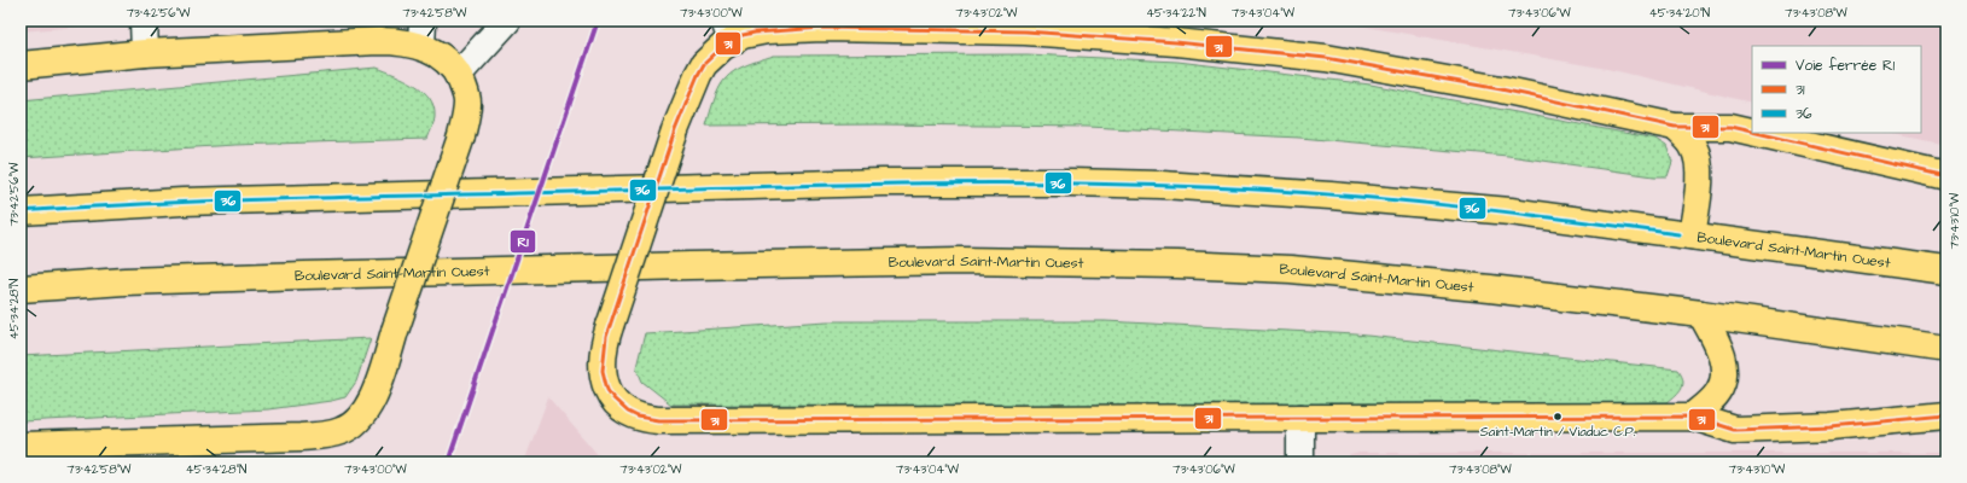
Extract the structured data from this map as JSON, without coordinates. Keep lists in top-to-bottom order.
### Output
{
  "streets": {
    "main road": ["Boulevard Saint-Martin Ouest"]
  },
  "places": ["Saint-Martin / Viaduc C.P."],
  "lines": ["rail line R1", "transit line 31", "transit line 36"],
  "legend": ["Voie ferrée R1", "31", "36"],
  "coordinates": [
    "73°42'56\"W",
    "73°42'58\"W",
    "73°43'00\"W",
    "73°43'02\"W",
    "45°34'22\"N",
    "73°43'04\"W",
    "73°43'06\"W",
    "45°34'20\"N",
    "73°43'08\"W",
    "73°43'10\"W",
    "45°34'28\"N"
  ]
}
